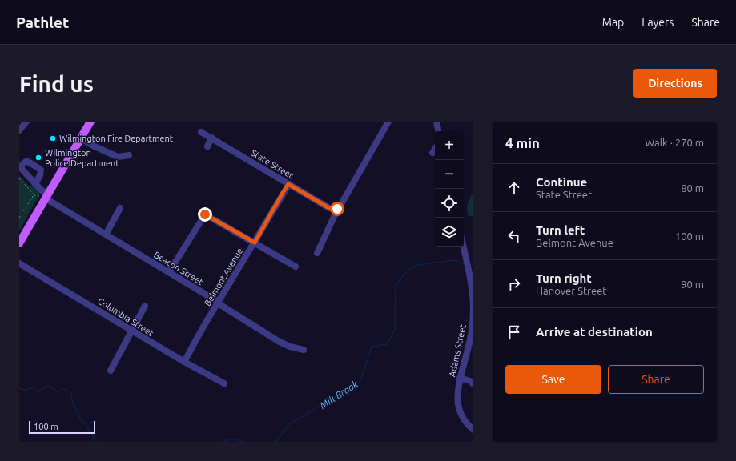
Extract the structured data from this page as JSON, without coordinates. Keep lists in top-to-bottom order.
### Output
{
  "streets": {
    "street": [
      "State Street",
      "Beacon Street",
      "Belmont Avenue",
      "Columbia Street",
      "Adams Street"
    ]
  },
  "crossings": [
    ["State Street", "Belmont Avenue"],
    ["Beacon Street", "Belmont Avenue"],
    ["Belmont Avenue", "Columbia Street"]
  ],
  "water": ["Mill Brook"],
  "places": ["Wilmington Fire Department", "Wilmington Police Department"],
  "scale_bar": "100 m",
  "page": {
    "header": "Pathlet",
    "nav": ["Map", "Layers", "Share"],
    "buttons": [
      "Directions",
      ["Save", "Share"]
    ],
    "title": "Find us",
    "heading": ["4 min", "Walk · 270 m"],
    "map_buttons": ["+", "−"],
    "list": [
      ["Continue", "State Street", "80 m"],
      ["Turn left", "Belmont Avenue", "100 m"],
      ["Turn right", "Hanover Street", "90 m"],
      "Arrive at destination"
    ],
    "scale": "100 m"
  }
}
